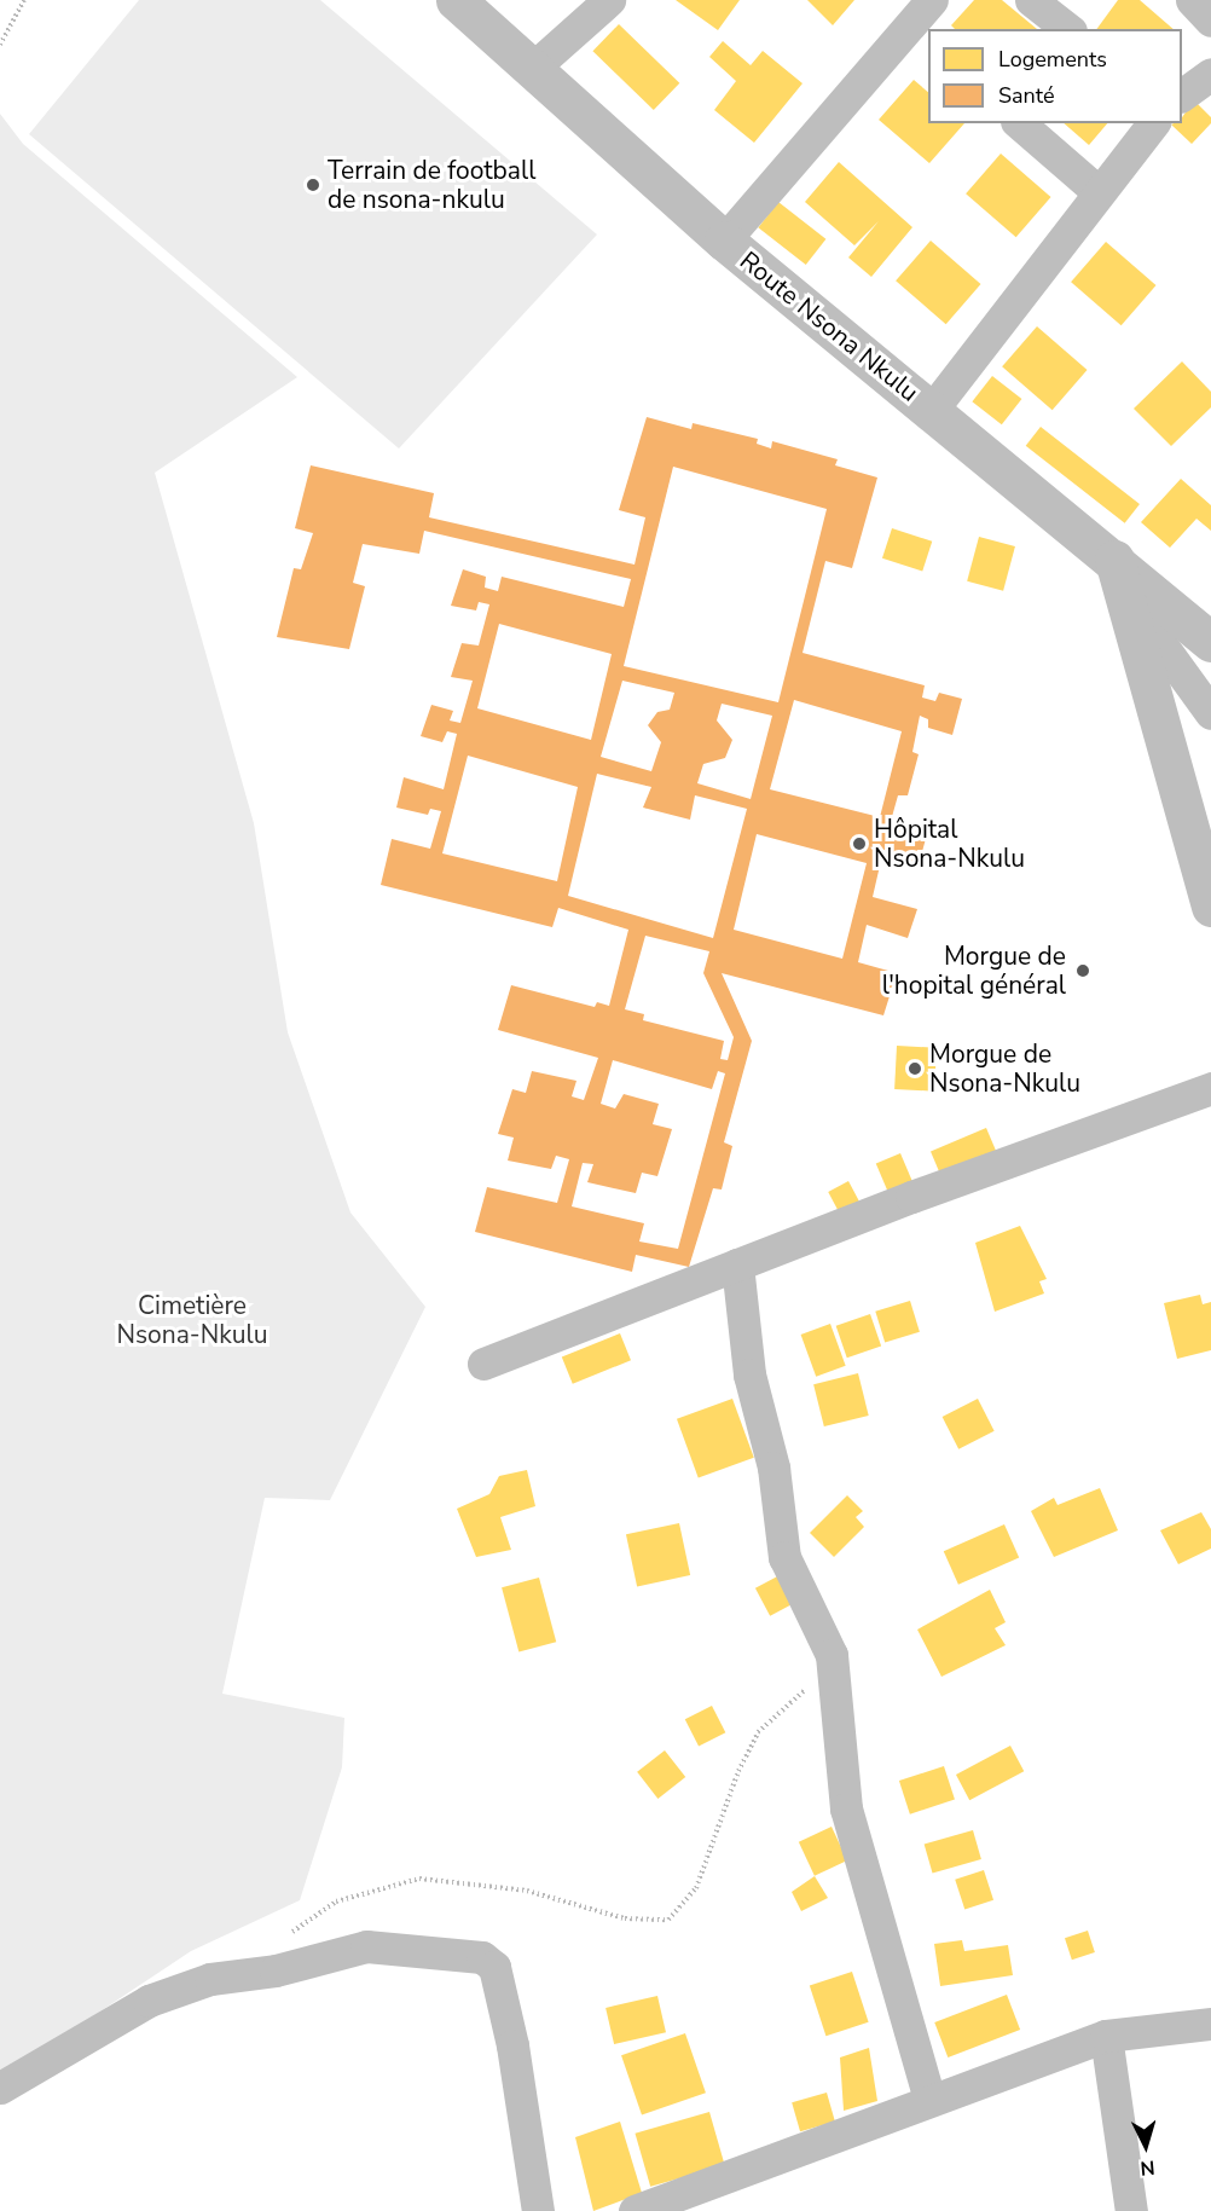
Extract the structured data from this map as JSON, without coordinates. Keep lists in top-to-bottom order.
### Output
{
  "streets": {
    "street": ["Route Nsona Nkulu"]
  },
  "parks": ["Cimetière Nsona-Nkulu"],
  "places": [
    "Terrain de football de nsona-nkulu",
    "Hôpital Nsona-Nkulu",
    "Morgue de l'hopital général",
    "Morgue de Nsona-Nkulu"
  ],
  "legend": ["Logements", "Santé"],
  "north": "bottom"
}
